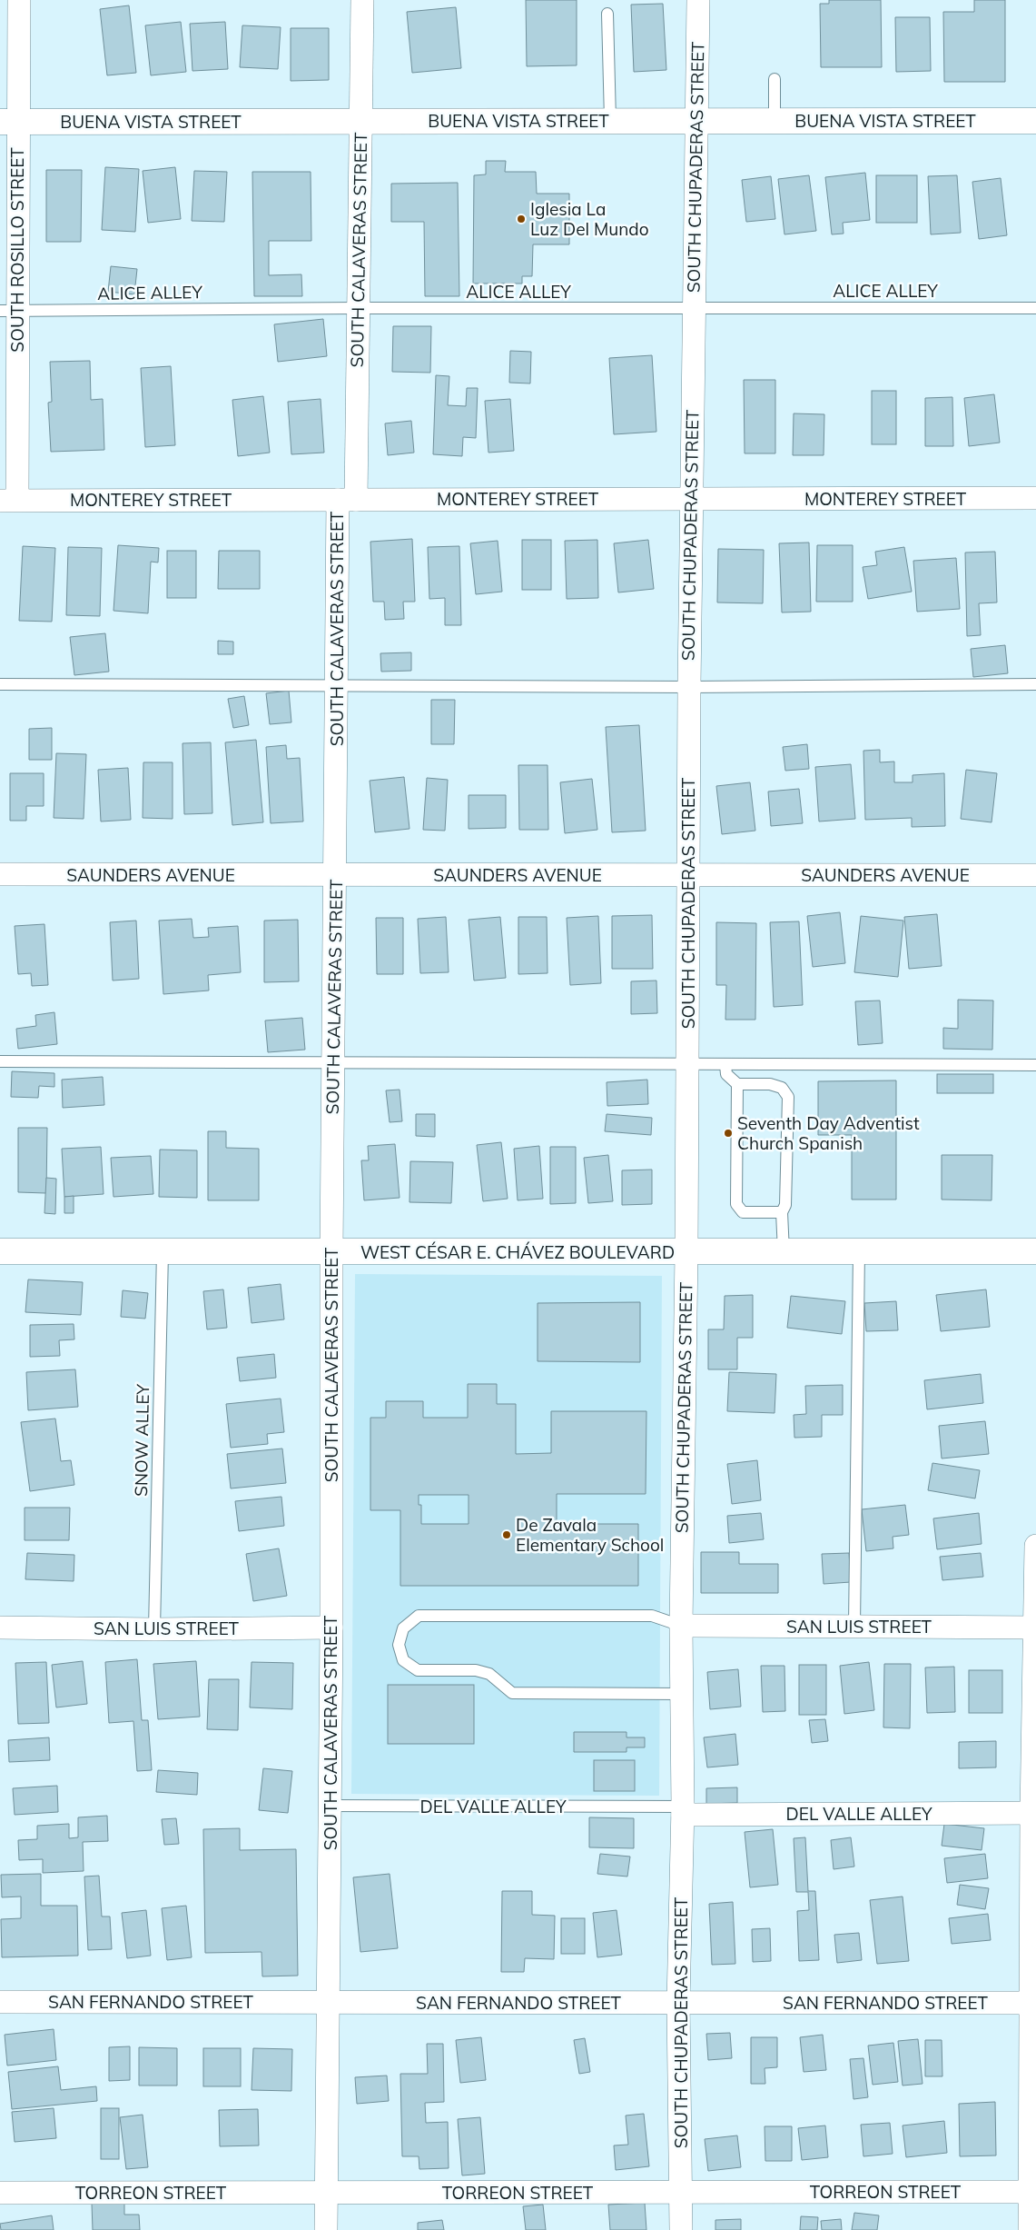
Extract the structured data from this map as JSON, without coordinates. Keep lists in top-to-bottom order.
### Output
{
  "streets": {
    "street": [
      "BUENA VISTA STREET",
      "SOUTH CHUPADERAS STREET",
      "SOUTH ROSILLO STREET",
      "SOUTH CALAVERAS STREET",
      "MONTEREY STREET",
      "SAUNDERS AVENUE",
      "WEST CÉSAR E. CHÁVEZ BOULEVARD",
      "SAN LUIS STREET",
      "DEL VALLE ALLEY",
      "SAN FERNANDO STREET",
      "TORREON STREET"
    ],
    "lane": ["ALICE ALLEY", "SNOW ALLEY"]
  },
  "crossings": [
    ["BUENA VISTA STREET", "SOUTH CHUPADERAS STREET"],
    ["BUENA VISTA STREET", "SOUTH ROSILLO STREET"],
    ["BUENA VISTA STREET", "SOUTH CALAVERAS STREET"],
    ["SOUTH CHUPADERAS STREET", "ALICE ALLEY"],
    ["SOUTH CHUPADERAS STREET", "MONTEREY STREET"],
    ["SOUTH CHUPADERAS STREET", "SAUNDERS AVENUE"],
    ["SOUTH CHUPADERAS STREET", "WEST CÉSAR E. CHÁVEZ BOULEVARD"],
    ["SOUTH CHUPADERAS STREET", "SAN LUIS STREET"],
    ["SOUTH CHUPADERAS STREET", "DEL VALLE ALLEY"],
    ["SOUTH CHUPADERAS STREET", "SAN FERNANDO STREET"],
    ["SOUTH CHUPADERAS STREET", "TORREON STREET"],
    ["SOUTH ROSILLO STREET", "ALICE ALLEY"],
    ["SOUTH ROSILLO STREET", "MONTEREY STREET"],
    ["SOUTH CALAVERAS STREET", "ALICE ALLEY"],
    ["SOUTH CALAVERAS STREET", "MONTEREY STREET"],
    ["SOUTH CALAVERAS STREET", "SAUNDERS AVENUE"],
    ["SOUTH CALAVERAS STREET", "WEST CÉSAR E. CHÁVEZ BOULEVARD"],
    ["SOUTH CALAVERAS STREET", "SAN LUIS STREET"],
    ["SOUTH CALAVERAS STREET", "DEL VALLE ALLEY"],
    ["SOUTH CALAVERAS STREET", "SAN FERNANDO STREET"],
    ["SOUTH CALAVERAS STREET", "TORREON STREET"],
    ["WEST CÉSAR E. CHÁVEZ BOULEVARD", "SNOW ALLEY"],
    ["SNOW ALLEY", "SAN LUIS STREET"]
  ],
  "places": ["Iglesia La Luz Del Mundo", "Seventh Day Adventist Church Spanish", "De Zavala Elementary School"]
}
